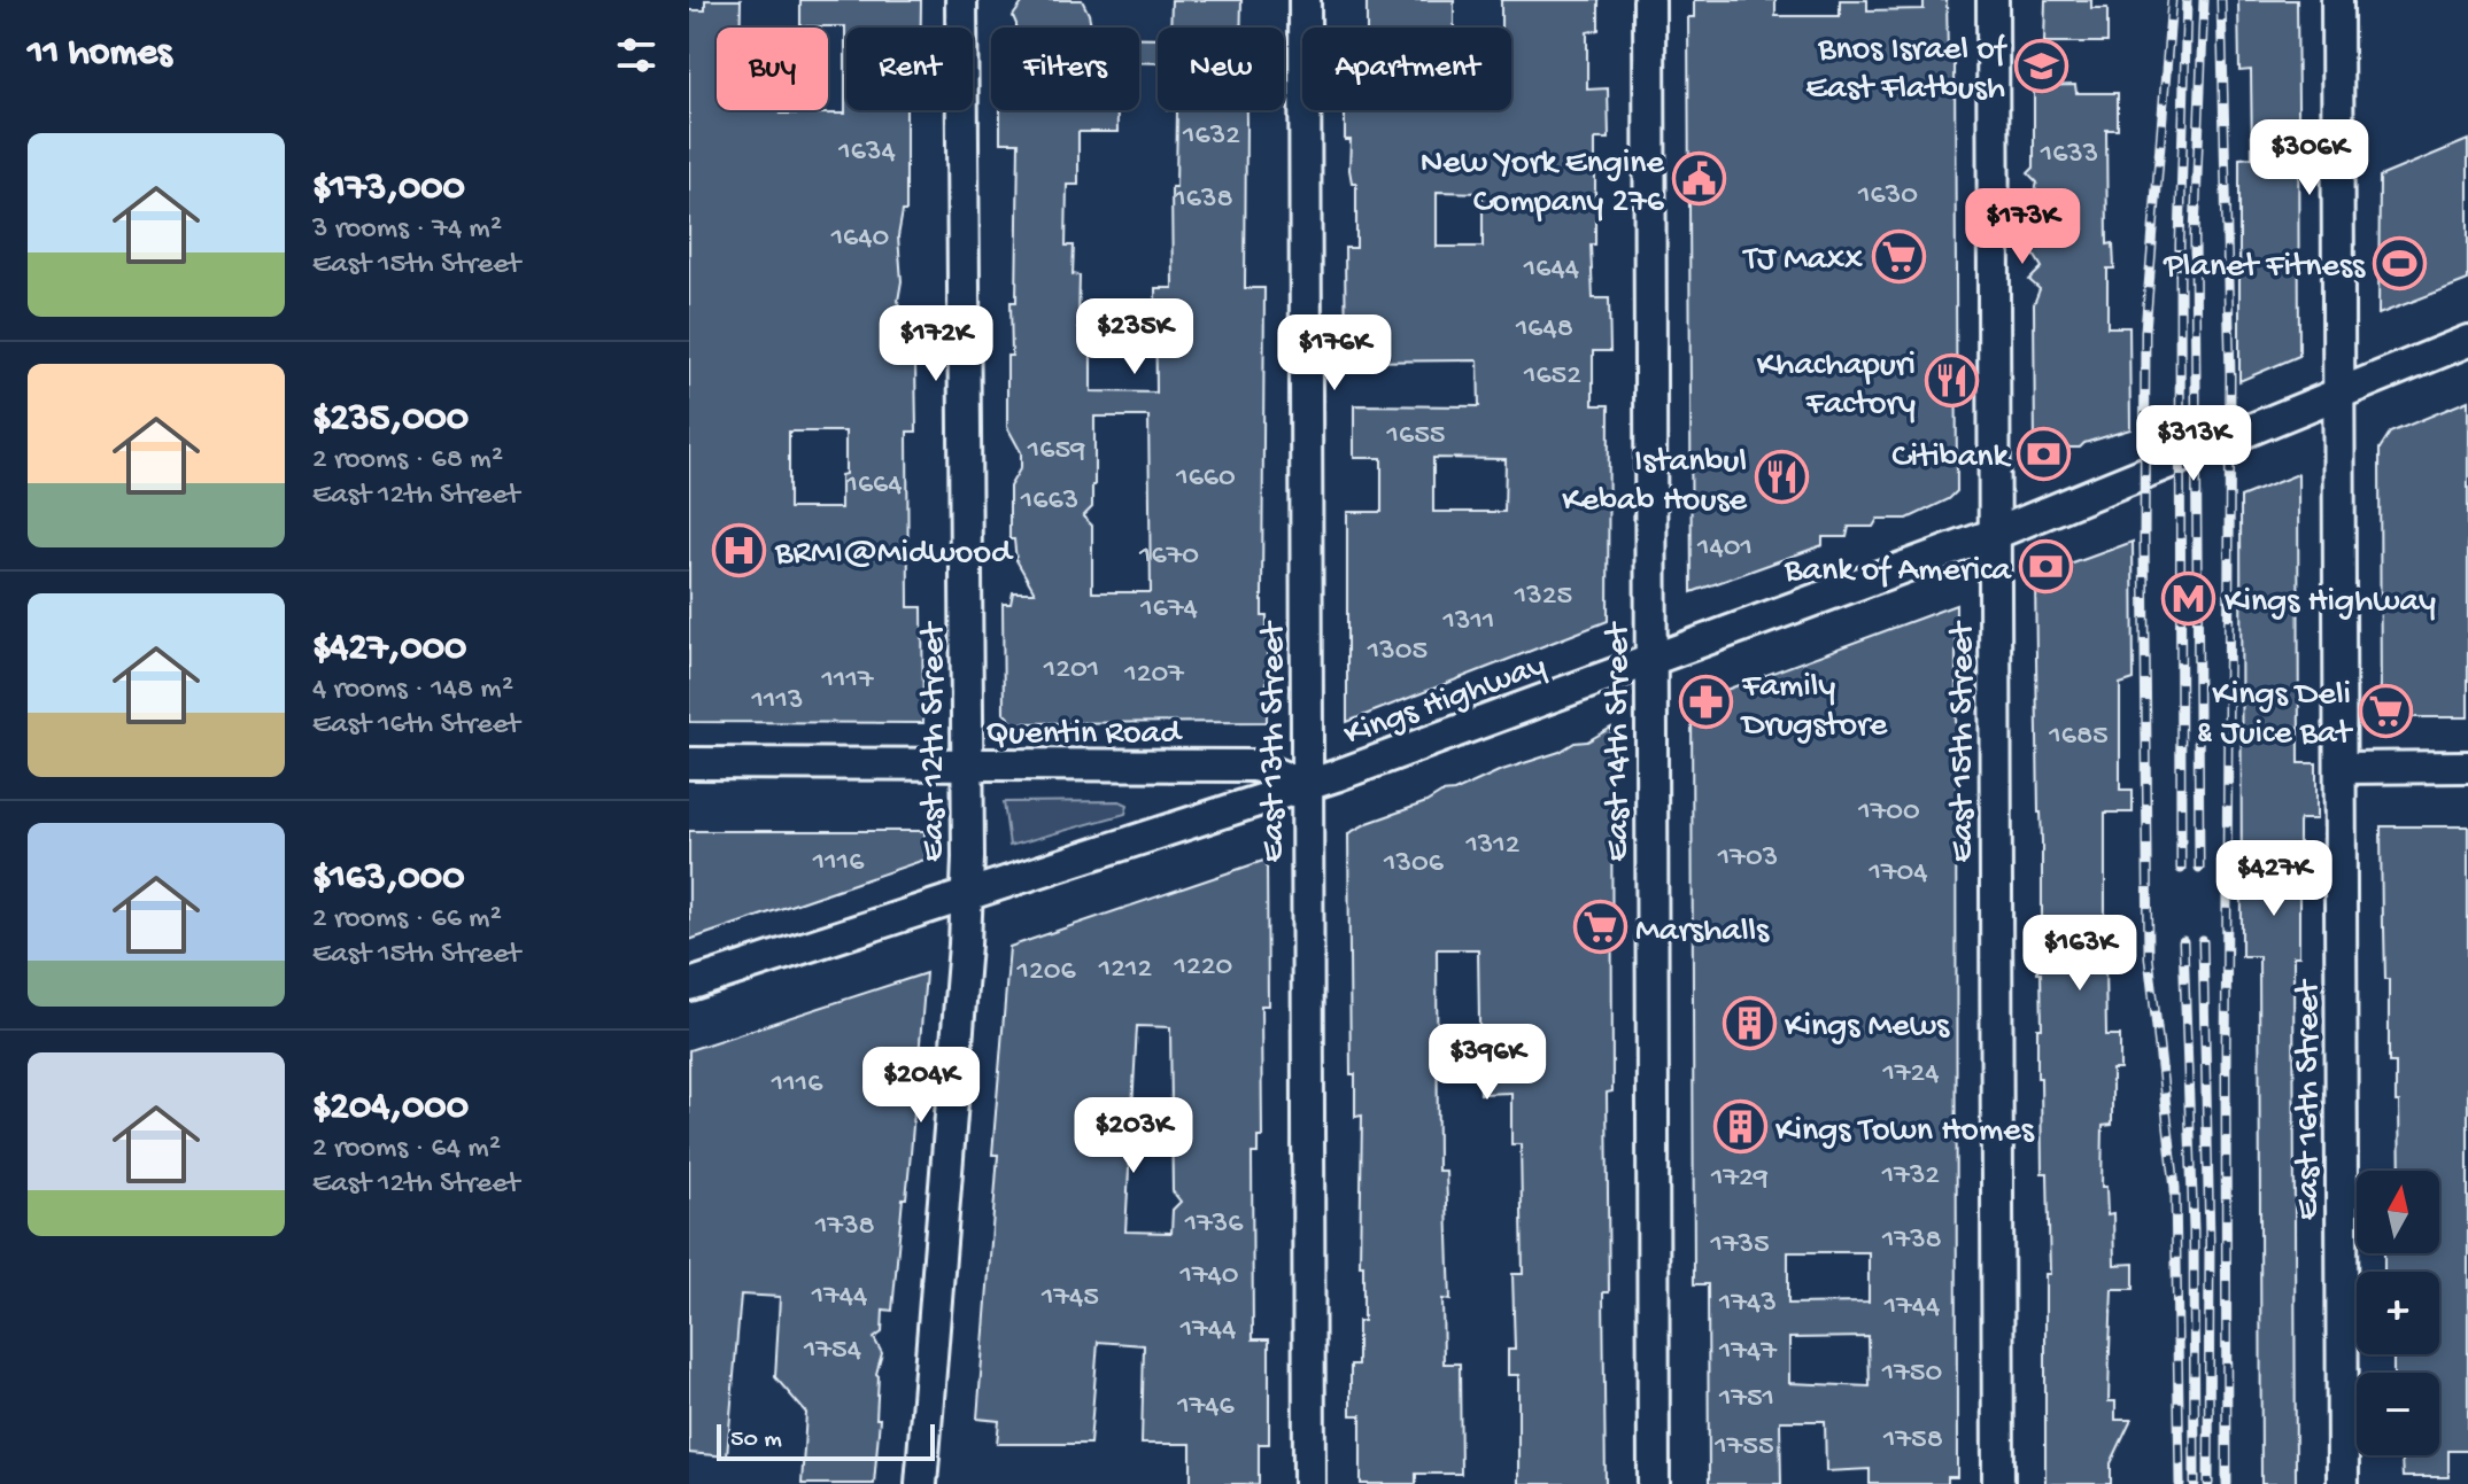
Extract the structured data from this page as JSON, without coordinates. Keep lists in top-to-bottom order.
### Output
{
  "streets": {
    "street": [
      "Kings Highway",
      "Quentin Road",
      "East 12th Street",
      "East 13th Street",
      "East 14th Street",
      "East 15th Street",
      "East 16th Street"
    ]
  },
  "crossings": [
    ["Kings Highway", "Quentin Road"],
    ["Kings Highway", "East 12th Street"],
    ["Kings Highway", "East 13th Street"],
    ["Kings Highway", "East 14th Street"],
    ["Kings Highway", "East 15th Street"],
    ["Kings Highway", "East 16th Street"],
    ["Quentin Road", "East 12th Street"],
    ["Quentin Road", "East 13th Street"]
  ],
  "places": {
    "school or university": ["Bnos Israel of East Flatbush"],
    "public building": ["New York Engine Company 276"],
    "supermarket": ["TJ Maxx", "Kings Deli & Juice Bat", "Marshalls"],
    "sports": ["Planet Fitness"],
    "restaurant": ["Khachapuri Factory", "Istanbul Kebab House"],
    "bank": ["Citibank", "Bank of America"],
    "hospital": ["BRMI@Midwood"],
    "metro station": ["Kings Highway"],
    "pharmacy": ["Family Drugstore"],
    "building": ["Kings Mews", "Kings Town Homes"]
  },
  "house_numbers": [
    "1632",
    "1634",
    "1633",
    "1630",
    "1638",
    "1640",
    "1644",
    "1648",
    "1652",
    "1655",
    "1659",
    "1660",
    "1664",
    "1663",
    "1401",
    "1670",
    "1325",
    "1674",
    "1311",
    "1305",
    "1201",
    "1207",
    "1117",
    "1113",
    "1685",
    "1700",
    "1312",
    "1703",
    "1116",
    "1306",
    "1704",
    "1220",
    "1212",
    "1206",
    "1724",
    "1116",
    "1732",
    "1729",
    "1736",
    "1738",
    "1738",
    "1735",
    "1740",
    "1744",
    "1745",
    "1743",
    "1744",
    "1744",
    "1754",
    "1747",
    "1750",
    "1751",
    "1746",
    "1758",
    "1755"
  ],
  "scale_bar": "50 m",
  "north": "top",
  "page": {
    "heading": "11 homes",
    "chip": [
      "Buy",
      "Rent",
      "Filters",
      "New",
      "Apartment"
    ],
    "list": [
      {
        "name": "$173,000",
        "note": "3 rooms · 74 m² · East 15th Street"
      },
      {
        "name": "$235,000",
        "note": "2 rooms · 68 m² · East 12th Street"
      },
      {
        "name": "$427,000",
        "note": "4 rooms · 148 m² · East 16th Street"
      },
      {
        "name": "$163,000",
        "note": "2 rooms · 66 m² · East 15th Street"
      },
      {
        "name": "$204,000",
        "note": "2 rooms · 64 m² · East 12th Street"
      }
    ],
    "price": [
      "$306K",
      "$173K",
      "$235K",
      "$172K",
      "$176K",
      "$313K",
      "$427K",
      "$163K",
      "$396K",
      "$204K",
      "$203K"
    ],
    "map_buttons": ["+", "−"],
    "scale": "50 m"
  }
}
